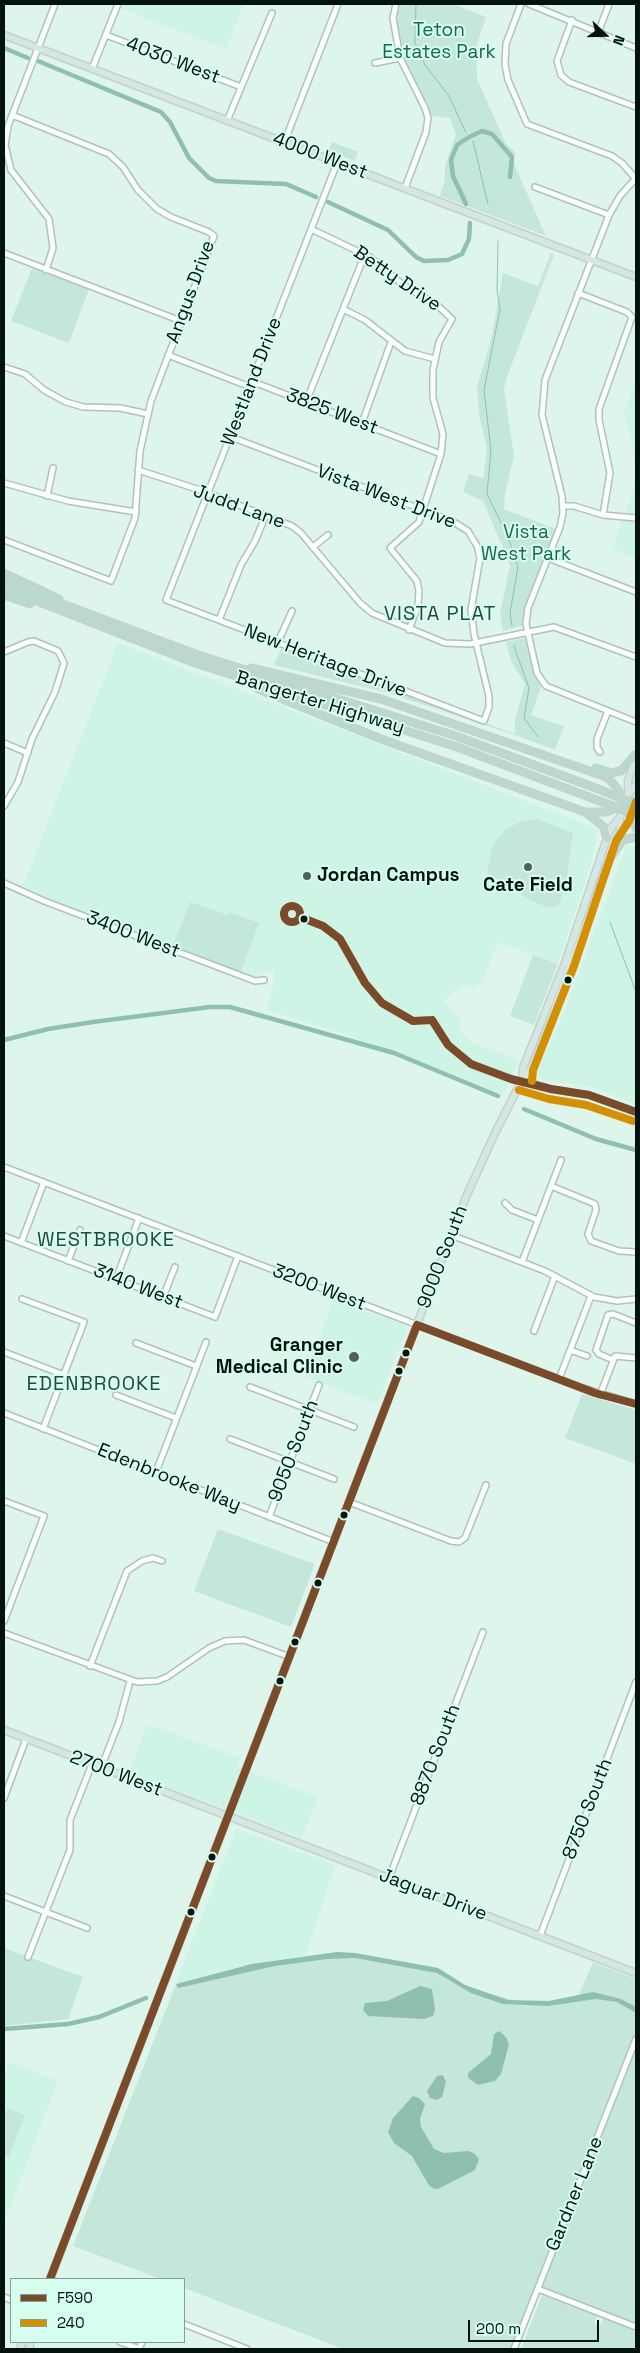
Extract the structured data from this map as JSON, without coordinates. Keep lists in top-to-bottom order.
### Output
{
  "streets": {
    "highway": ["Bangerter Highway"],
    "main road": [
      "4000 West",
      "9000 South",
      "2700 West",
      "Jaguar Drive"
    ],
    "street": [
      "4030 West",
      "Betty Drive",
      "Angus Drive",
      "Westland Drive",
      "3825 West",
      "Vista West Drive",
      "Judd Lane",
      "New Heritage Drive",
      "3400 West",
      "3140 West",
      "3200 West",
      "9050 South",
      "Edenbrooke Way",
      "8870 South",
      "8750 South",
      "Gardner Lane"
    ]
  },
  "crossings": [
    ["4000 West", "Westland Drive"],
    ["Betty Drive", "Westland Drive"],
    ["Angus Drive", "3825 West"],
    ["Angus Drive", "Judd Lane"],
    ["Westland Drive", "3825 West"],
    ["Westland Drive", "Vista West Drive"],
    ["Westland Drive", "Judd Lane"],
    ["Westland Drive", "New Heritage Drive"],
    ["Vista West Drive", "Judd Lane"],
    ["Vista West Drive", "New Heritage Drive"],
    ["9000 South", "3200 West"],
    ["9000 South", "Edenbrooke Way"],
    ["9000 South", "2700 West"],
    ["9000 South", "Jaguar Drive"],
    ["3140 West", "3200 West"],
    ["9050 South", "Edenbrooke Way"],
    ["8870 South", "Jaguar Drive"],
    ["2700 West", "Jaguar Drive"],
    ["8750 South", "Jaguar Drive"]
  ],
  "districts": ["VISTA PLAT", "WESTBROOKE", "EDENBROOKE"],
  "parks": ["Teton Estates Park", "Vista West Park"],
  "places": ["Cate Field", "Jordan Campus", "Granger Medical Clinic"],
  "lines": ["transit line 240", "transit line F590"],
  "legend": ["F590", "240"],
  "scale_bar": "200 m",
  "north": "right"
}
